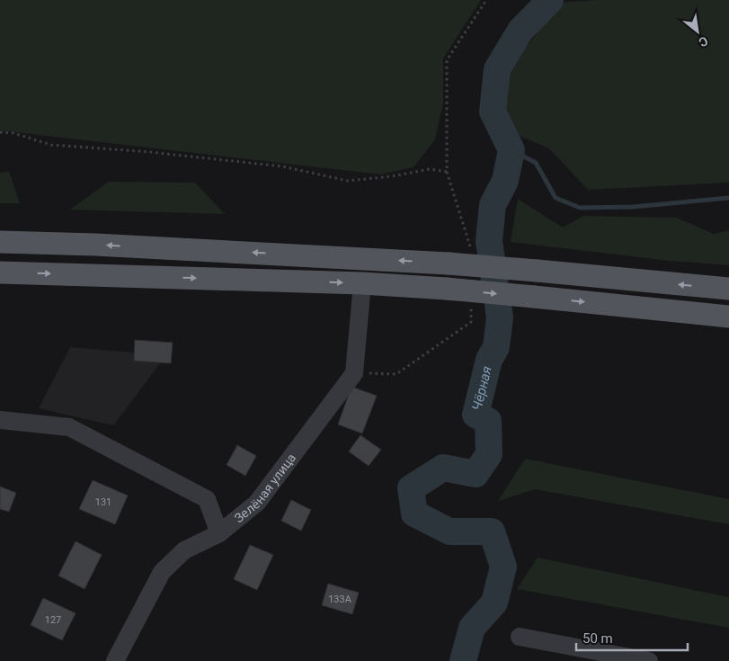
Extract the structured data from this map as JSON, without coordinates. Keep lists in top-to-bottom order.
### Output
{
  "streets": {
    "street": ["Зелёная улица"]
  },
  "water": ["Чёрная"],
  "house_numbers": ["131", "133А", "127"],
  "scale_bar": "50 m",
  "north": "bottom right"
}
